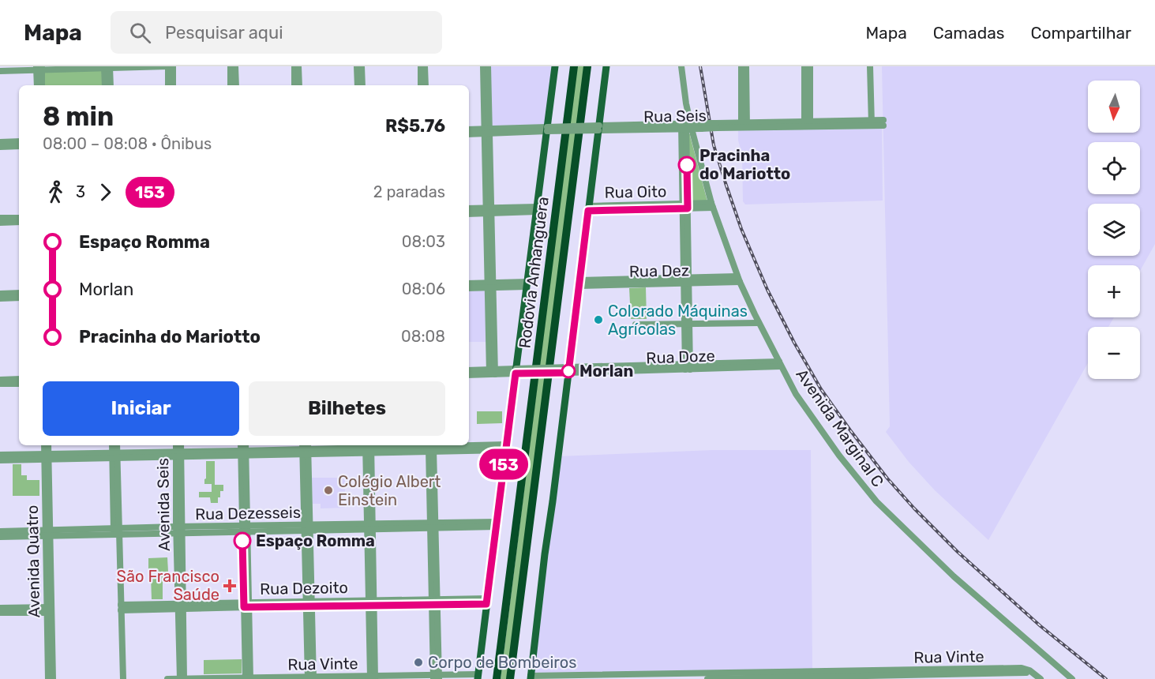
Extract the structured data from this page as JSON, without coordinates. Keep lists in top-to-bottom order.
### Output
{
  "streets": {
    "highway": ["Rodovia Anhanguera"],
    "street": [
      "Rua Seis",
      "Rua Oito",
      "Rua Dez",
      "Rua Doze",
      "Avenida Marginal C",
      "Avenida Seis",
      "Rua Dezesseis",
      "Avenida Quatro",
      "Rua Dezoito",
      "Rua Vinte"
    ]
  },
  "crossings": [
    ["Rua Seis", "Avenida Marginal C"],
    ["Rua Oito", "Avenida Marginal C"],
    ["Rua Dez", "Avenida Marginal C"],
    ["Rua Doze", "Avenida Marginal C"],
    ["Avenida Seis", "Rua Dezesseis"],
    ["Avenida Seis", "Rua Dezoito"],
    ["Avenida Seis", "Rua Vinte"],
    ["Rua Dezesseis", "Avenida Quatro"]
  ],
  "places": {
    "other": [
      "Pracinha do Mariotto",
      "Colorado Máquinas Agrícolas",
      "Morlan",
      "Colégio Albert Einstein",
      "Espaço Romma",
      "Corpo de Bombeiros"
    ],
    "health": ["São Francisco Saúde"]
  },
  "lines": ["bus line 153"],
  "north": "bottom",
  "page": {
    "header": "Mapa",
    "search": "Pesquisar aqui",
    "nav": ["Mapa", "Camadas", "Compartilhar"],
    "on_map": "153",
    "map_buttons": ["+", "−"],
    "heading": ["8 min", "08:00 – 08:08 · Ônibus", "R$5.76"],
    "legs": ["3", "153", "2 paradas"],
    "list": [
      {
        "name": "Espaço Romma",
        "value": "08:03"
      },
      {
        "name": "Morlan",
        "value": "08:06"
      },
      {
        "name": "Pracinha do Mariotto",
        "value": "08:08"
      }
    ],
    "buttons": ["Iniciar", "Bilhetes"]
  }
}
